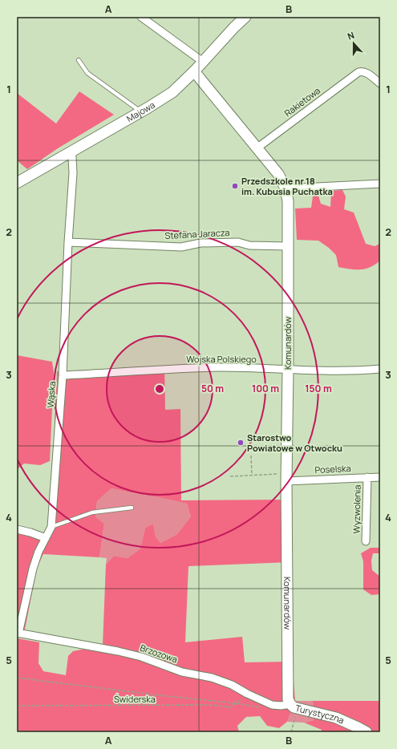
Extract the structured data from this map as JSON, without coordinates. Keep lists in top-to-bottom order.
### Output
{
  "streets": {
    "street": [
      "Rakietowa",
      "Majowa",
      "Stefana Jaracza",
      "Komunardów",
      "Wojska Polskiego",
      "Wąska",
      "Poselska",
      "Wyzwolenia",
      "Brzozowa",
      "Turystyczna"
    ],
    "path": ["Świderska"]
  },
  "crossings": [
    ["Rakietowa", "Komunardów"],
    ["Majowa", "Komunardów"],
    ["Majowa", "Wąska"],
    ["Stefana Jaracza", "Komunardów"],
    ["Stefana Jaracza", "Wąska"],
    ["Komunardów", "Wojska Polskiego"],
    ["Komunardów", "Poselska"],
    ["Komunardów", "Brzozowa"],
    ["Komunardów", "Turystyczna"],
    ["Wojska Polskiego", "Wąska"],
    ["Wąska", "Brzozowa"],
    ["Poselska", "Wyzwolenia"],
    ["Brzozowa", "Turystyczna"]
  ],
  "places": ["Przedszkole nr 18 im. Kubusia Puchatka", "Starostwo Powiatowe w Otwocku"],
  "north": "top",
  "grid": {
    "columns": ["A", "B"],
    "rows": [
      "1",
      "2",
      "3",
      "4",
      "5"
    ]
  },
  "rings": ["50 m", "100 m", "150 m"]
}
